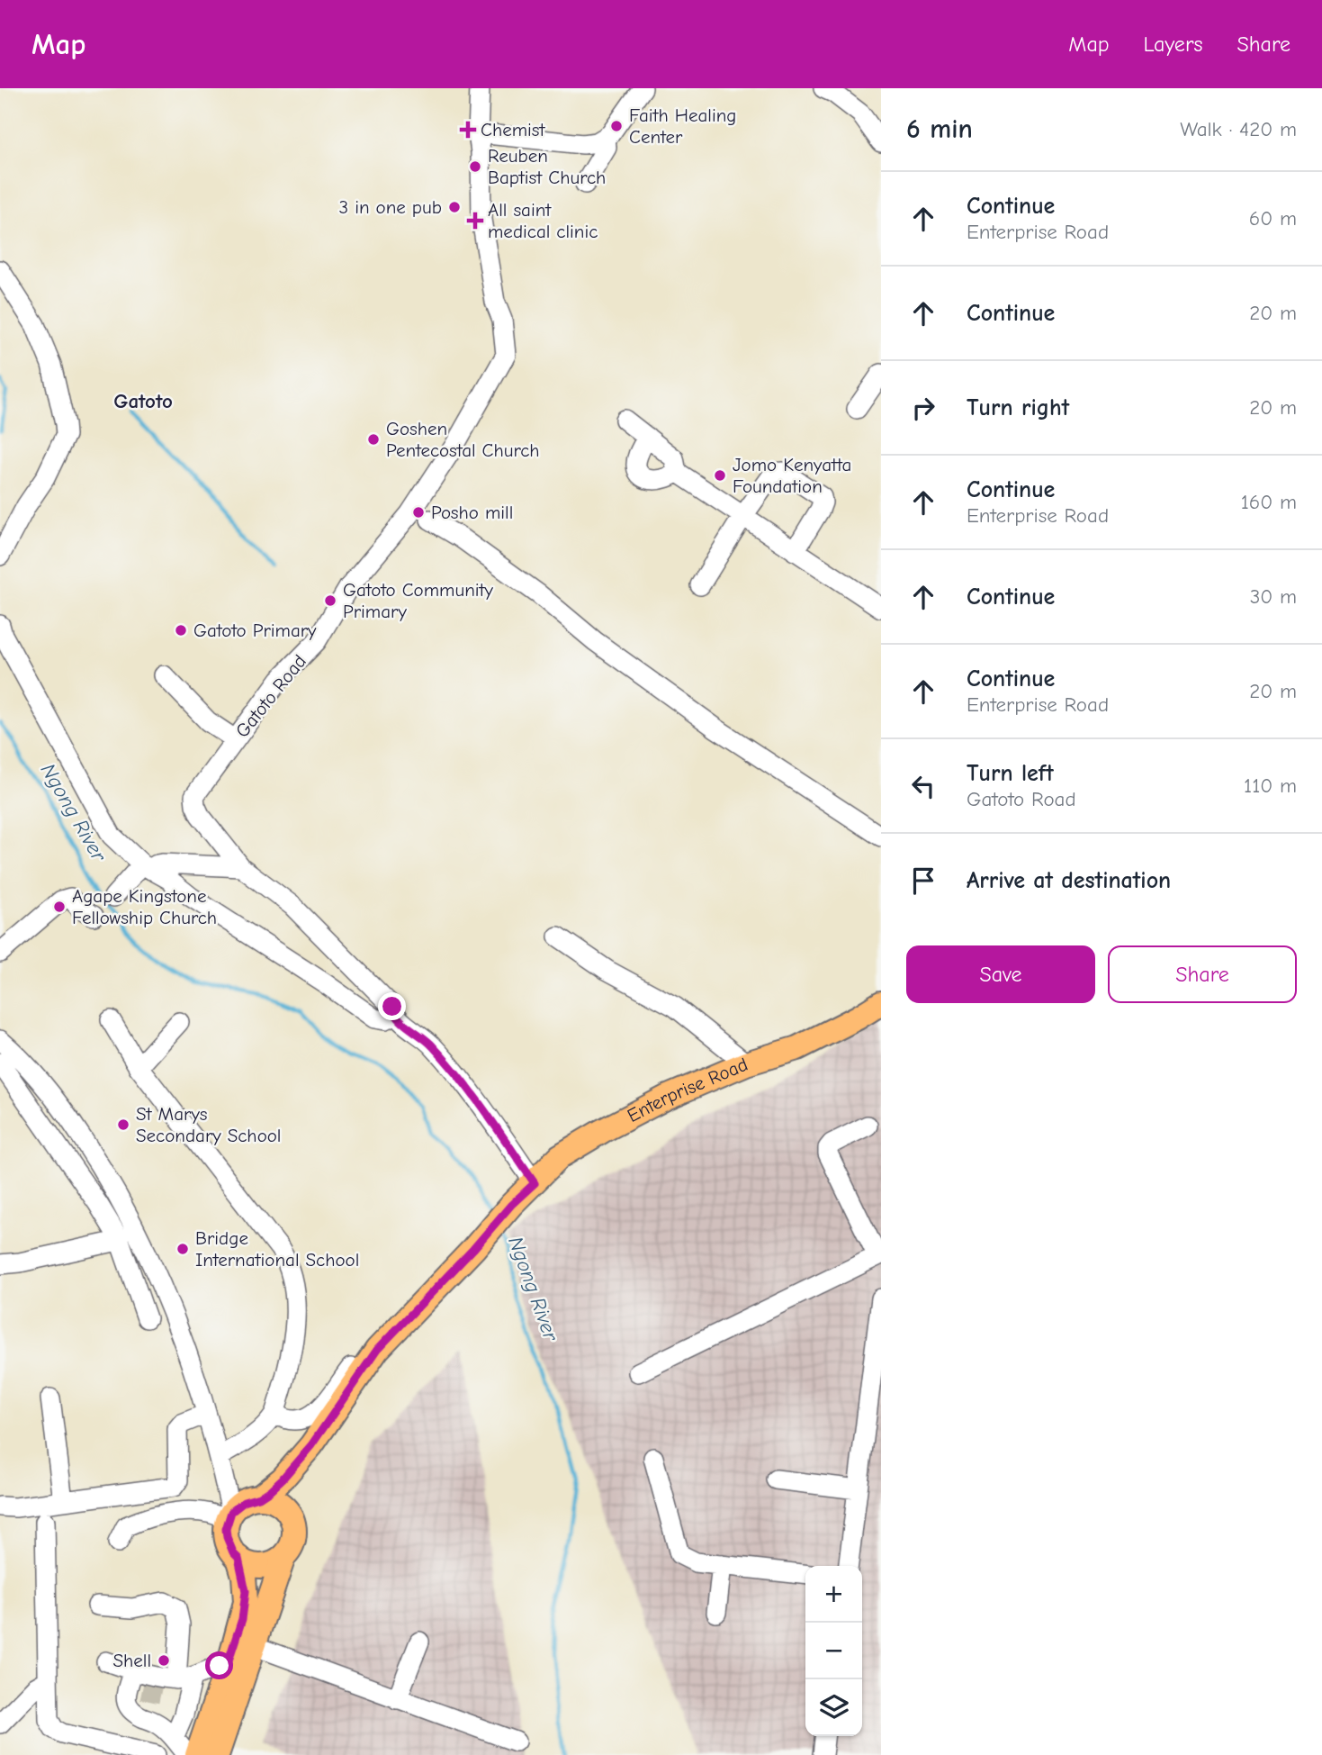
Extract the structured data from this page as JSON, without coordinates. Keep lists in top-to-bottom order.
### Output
{
  "streets": {
    "main road": ["Enterprise Road"],
    "street": ["Gatoto Road"]
  },
  "crossings": [
    ["Gatoto Road", "Enterprise Road"]
  ],
  "districts": ["Gatoto"],
  "water": ["Ngong River"],
  "places": {
    "other": [
      "Faith Healing Center",
      "Reuben Baptist Church",
      "3 in one pub",
      "Goshen Pentecostal Church",
      "Jomo Kenyatta Foundation",
      "Posho mill",
      "Gatoto Community Primary",
      "Gatoto Primary",
      "Agape Kingstone Fellowship Church",
      "St Marys Secondary School",
      "Bridge International School",
      "Shell"
    ],
    "health": ["Chemist", "All saint medical clinic"]
  },
  "page": {
    "header": "Map",
    "nav": ["Map", "Layers", "Share"],
    "heading": ["6 min", "Walk · 420 m"],
    "list": [
      ["Continue", "Enterprise Road", "60 m"],
      ["Continue", "20 m"],
      ["Turn right", "20 m"],
      ["Continue", "Enterprise Road", "160 m"],
      ["Continue", "30 m"],
      ["Continue", "Enterprise Road", "20 m"],
      ["Turn left", "Gatoto Road", "110 m"],
      "Arrive at destination"
    ],
    "buttons": ["Save", "Share"],
    "map_buttons": ["+", "−"]
  }
}
